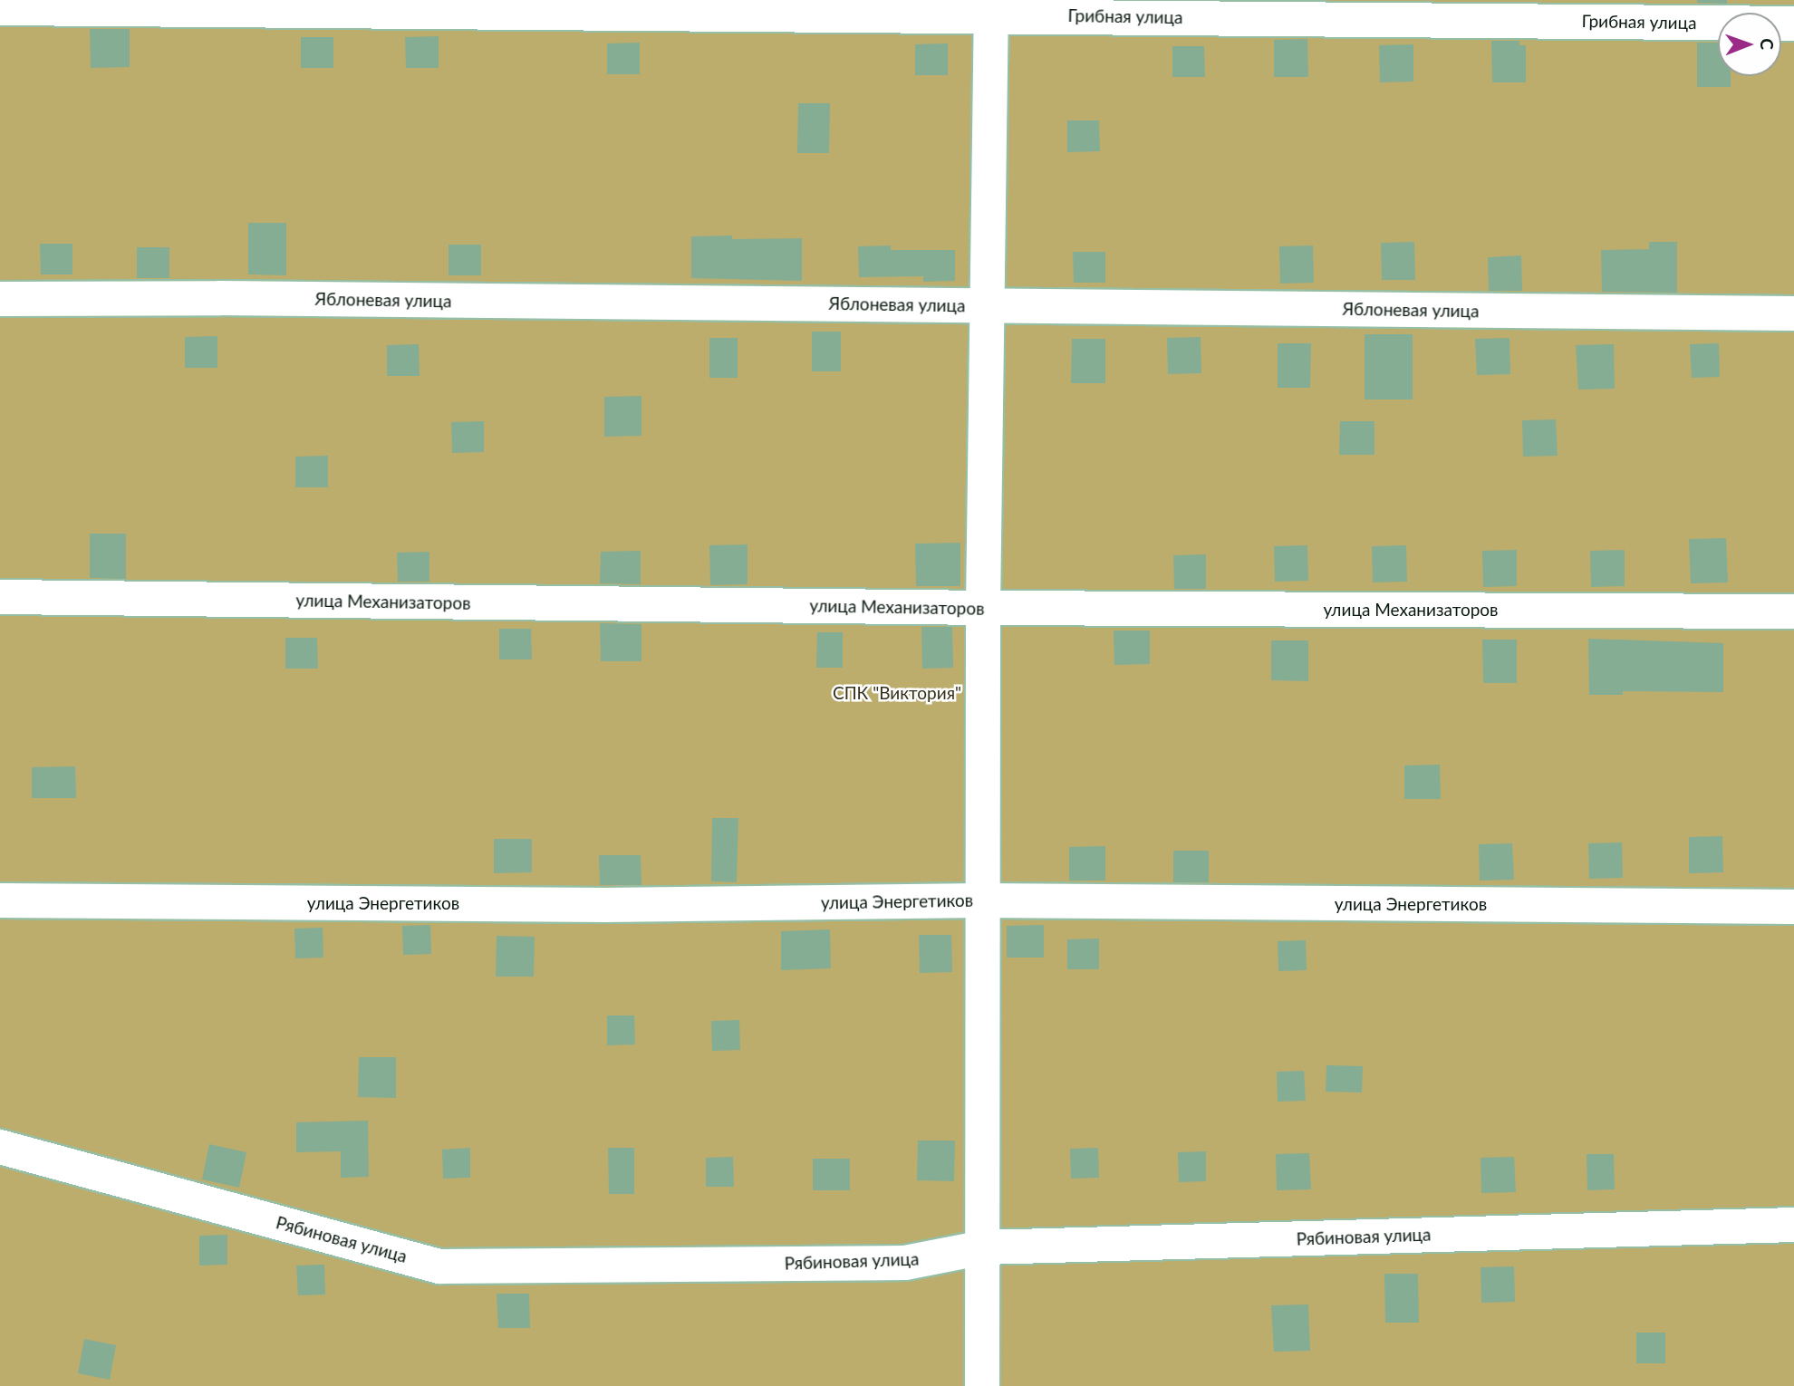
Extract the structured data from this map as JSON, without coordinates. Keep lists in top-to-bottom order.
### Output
{
  "streets": {
    "street": [
      "Грибная улица",
      "Яблоневая улица",
      "улица Механизаторов",
      "улица Энергетиков",
      "Рябиновая улица"
    ]
  },
  "parks": ["СПК \"Виктория\""],
  "north": "right"
}
